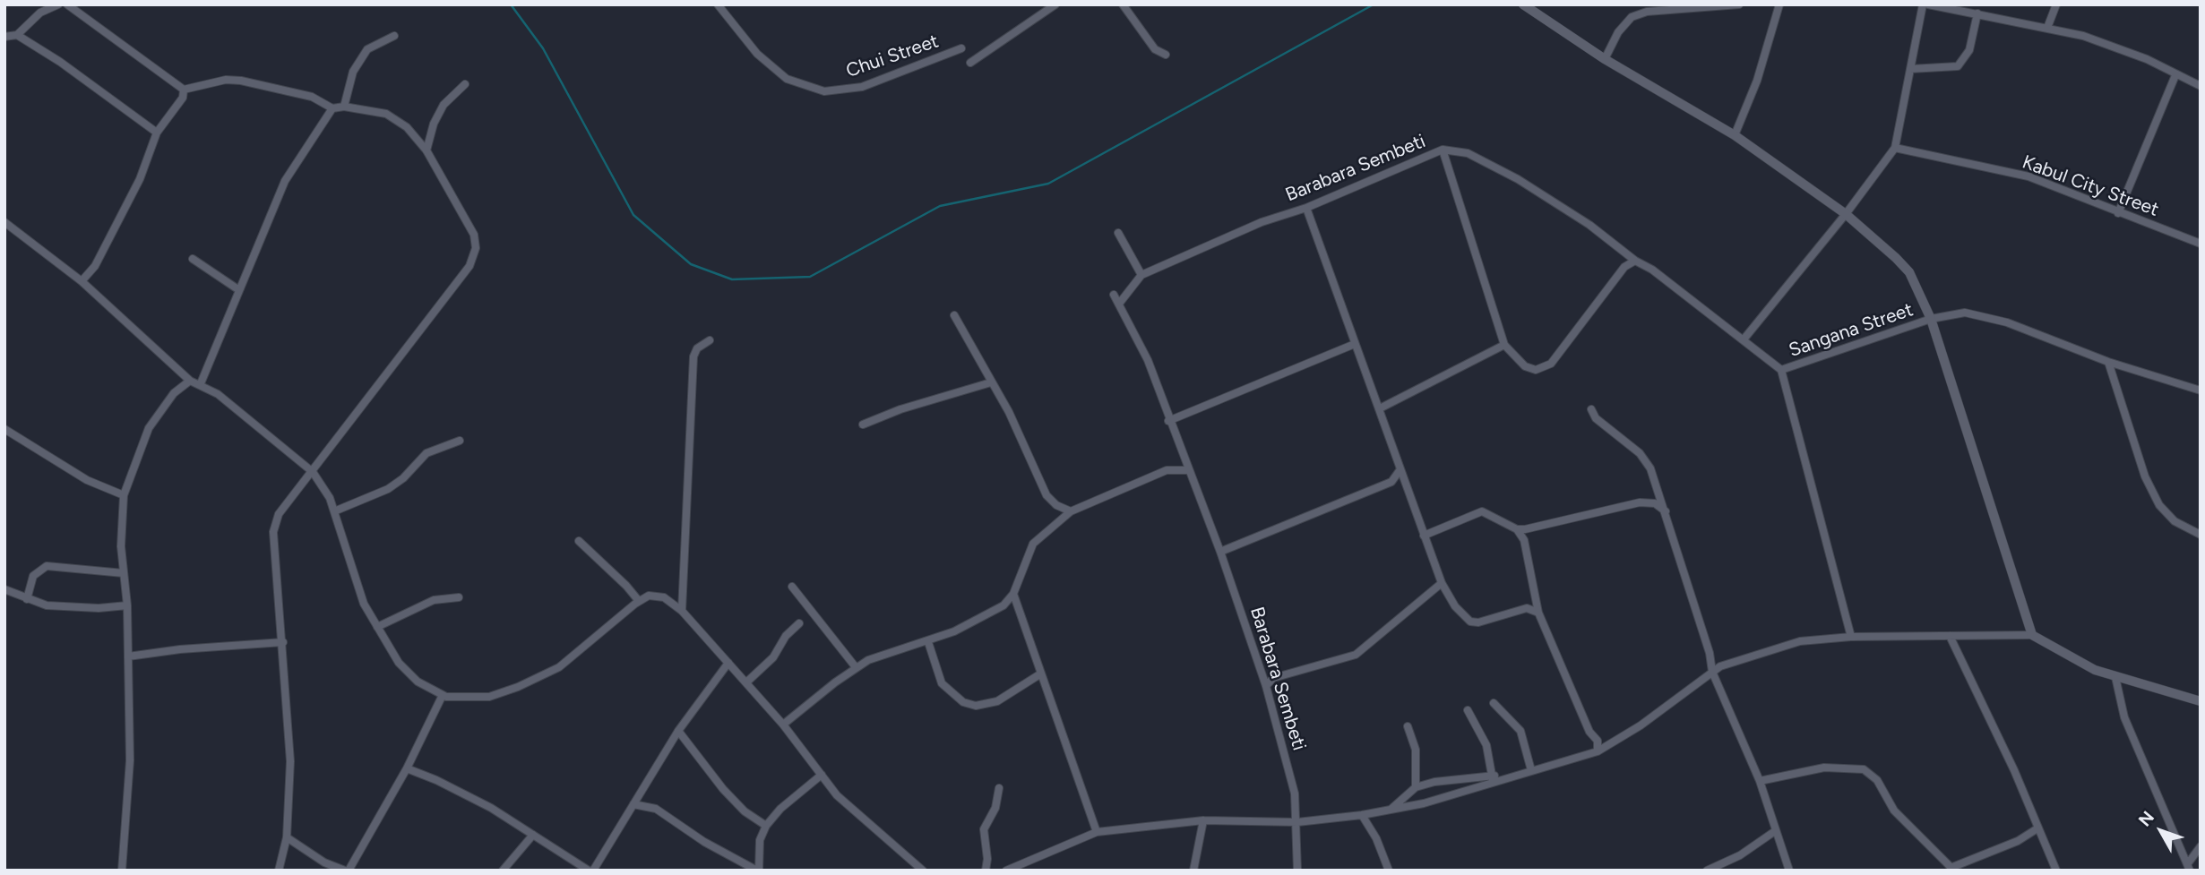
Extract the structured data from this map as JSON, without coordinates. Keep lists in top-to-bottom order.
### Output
{
  "streets": {
    "street": [
      "Chui Street",
      "Barabara Sembeti",
      "Kabul City Street",
      "Sangana Street"
    ]
  },
  "crossings": [
    ["Barabara Sembeti", "Sangana Street"]
  ],
  "north": "top left"
}
